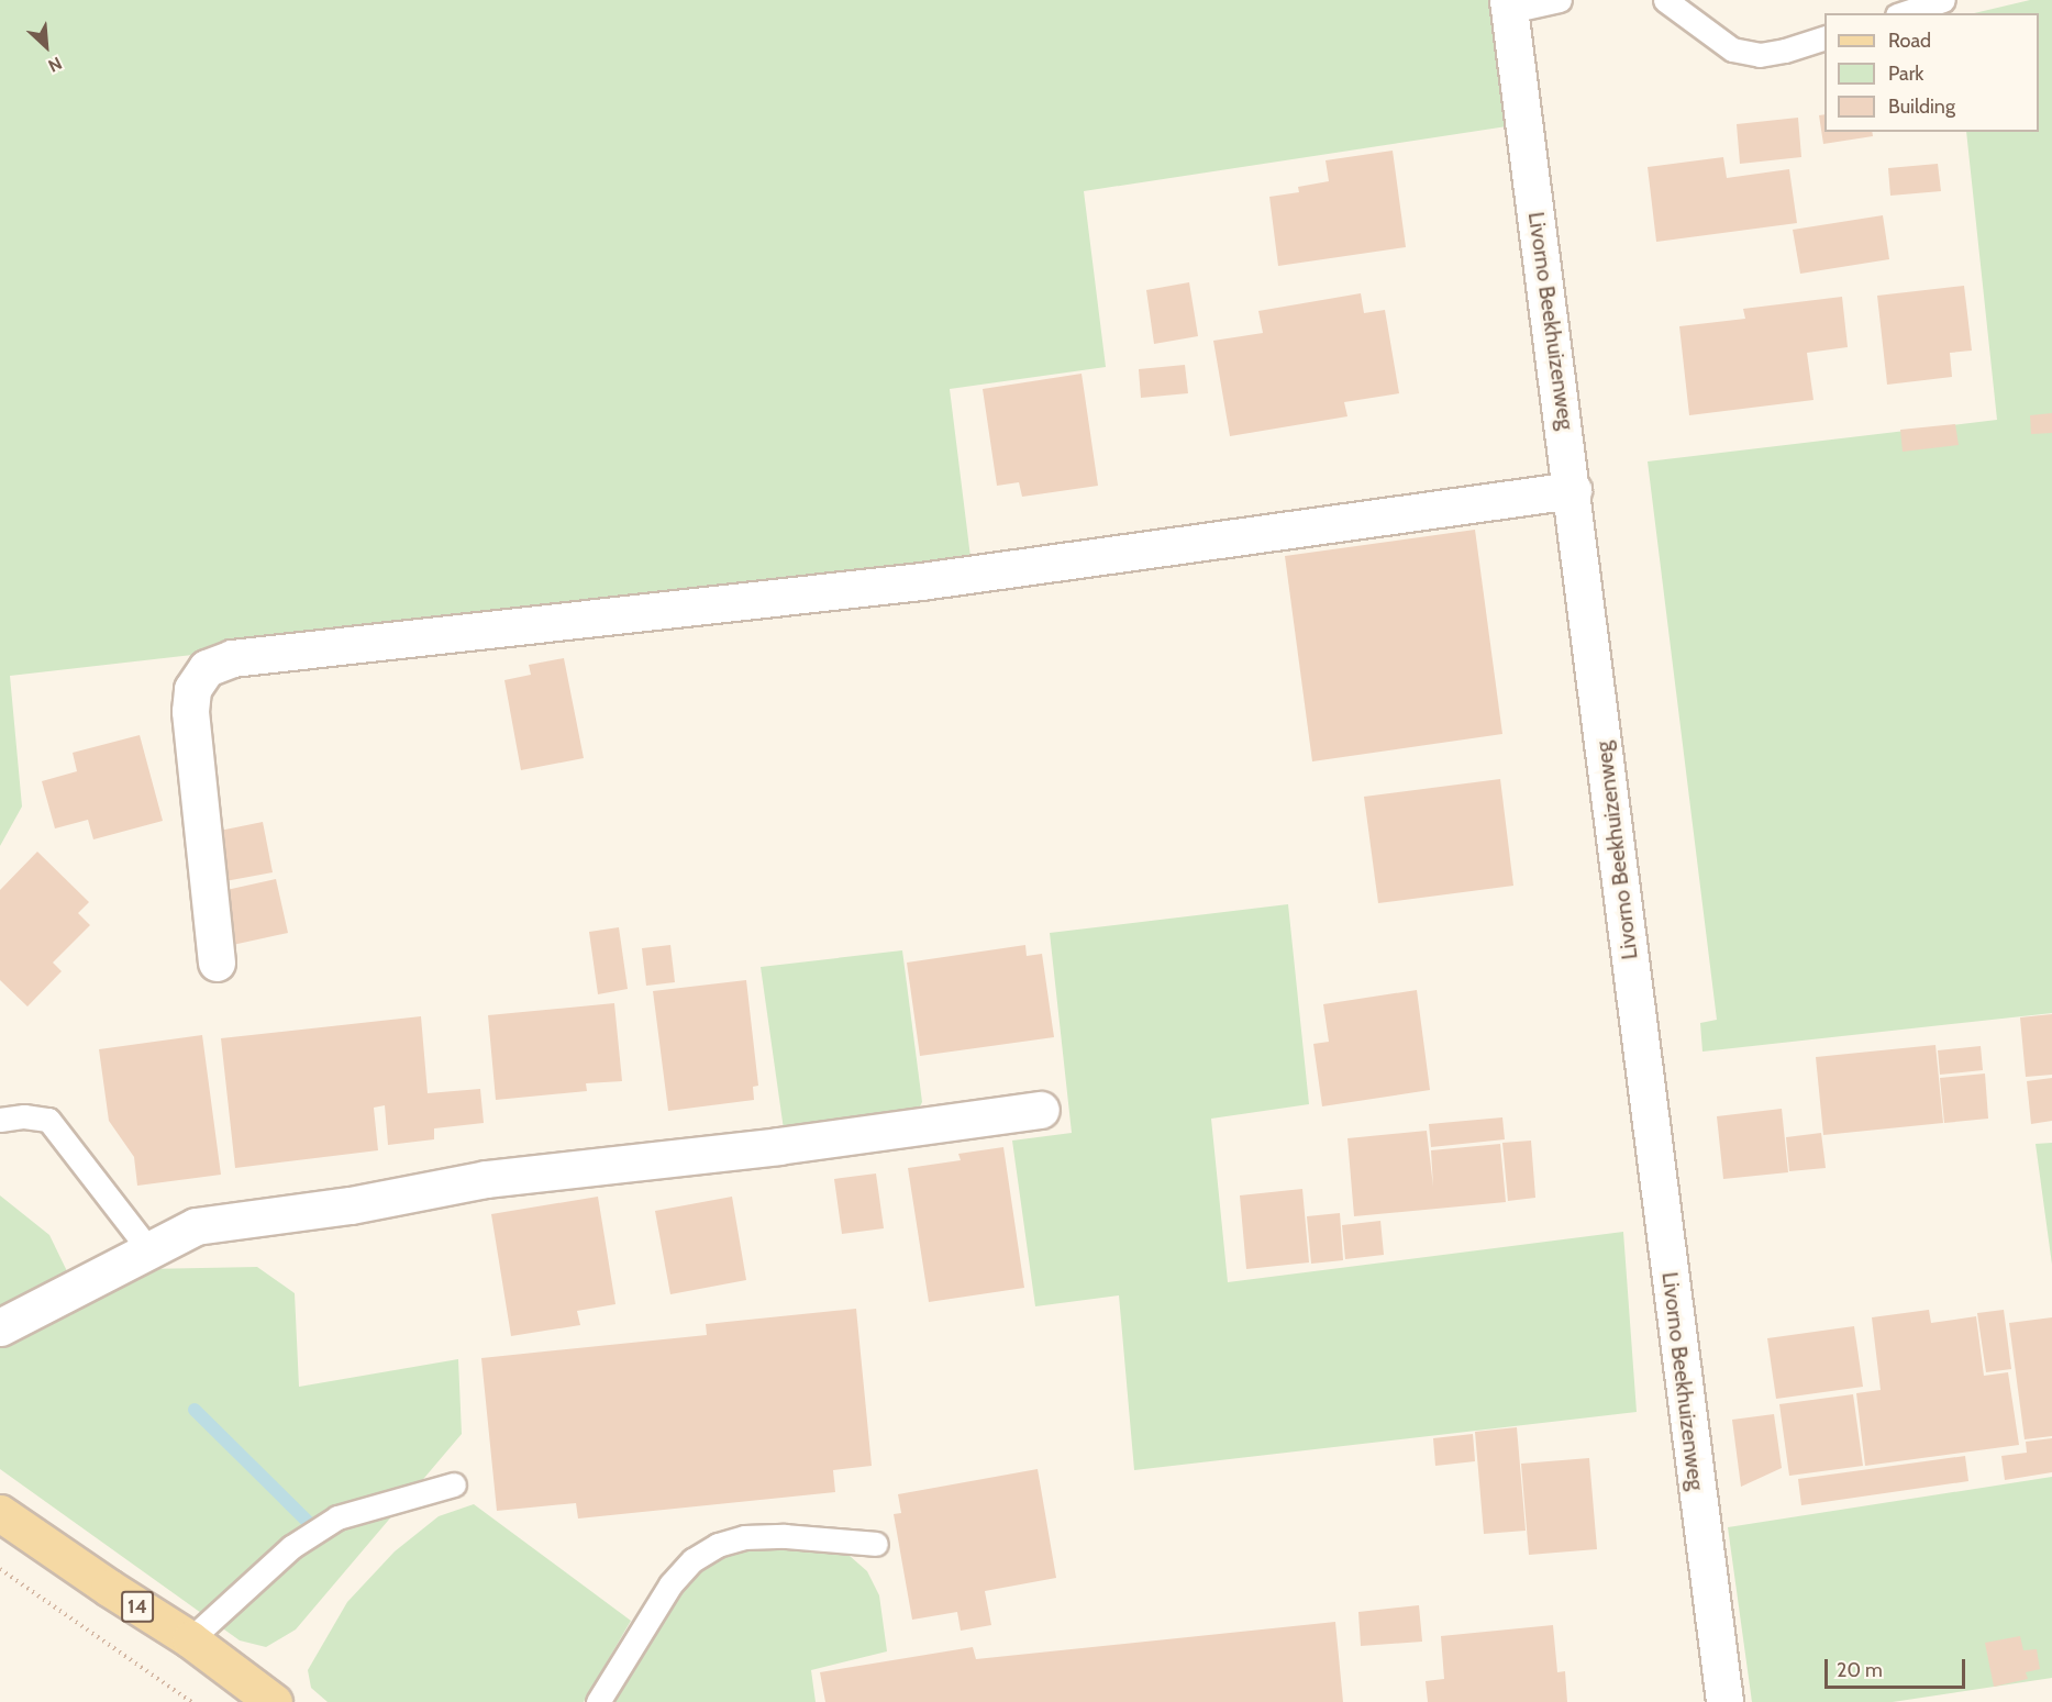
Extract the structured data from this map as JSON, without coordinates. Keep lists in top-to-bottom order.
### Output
{
  "streets": {
    "main road": ["14"],
    "street": ["Livorno Beekhuizenweg"]
  },
  "legend": ["Road", "Park", "Building"],
  "scale_bar": "20 m",
  "north": "bottom right"
}
